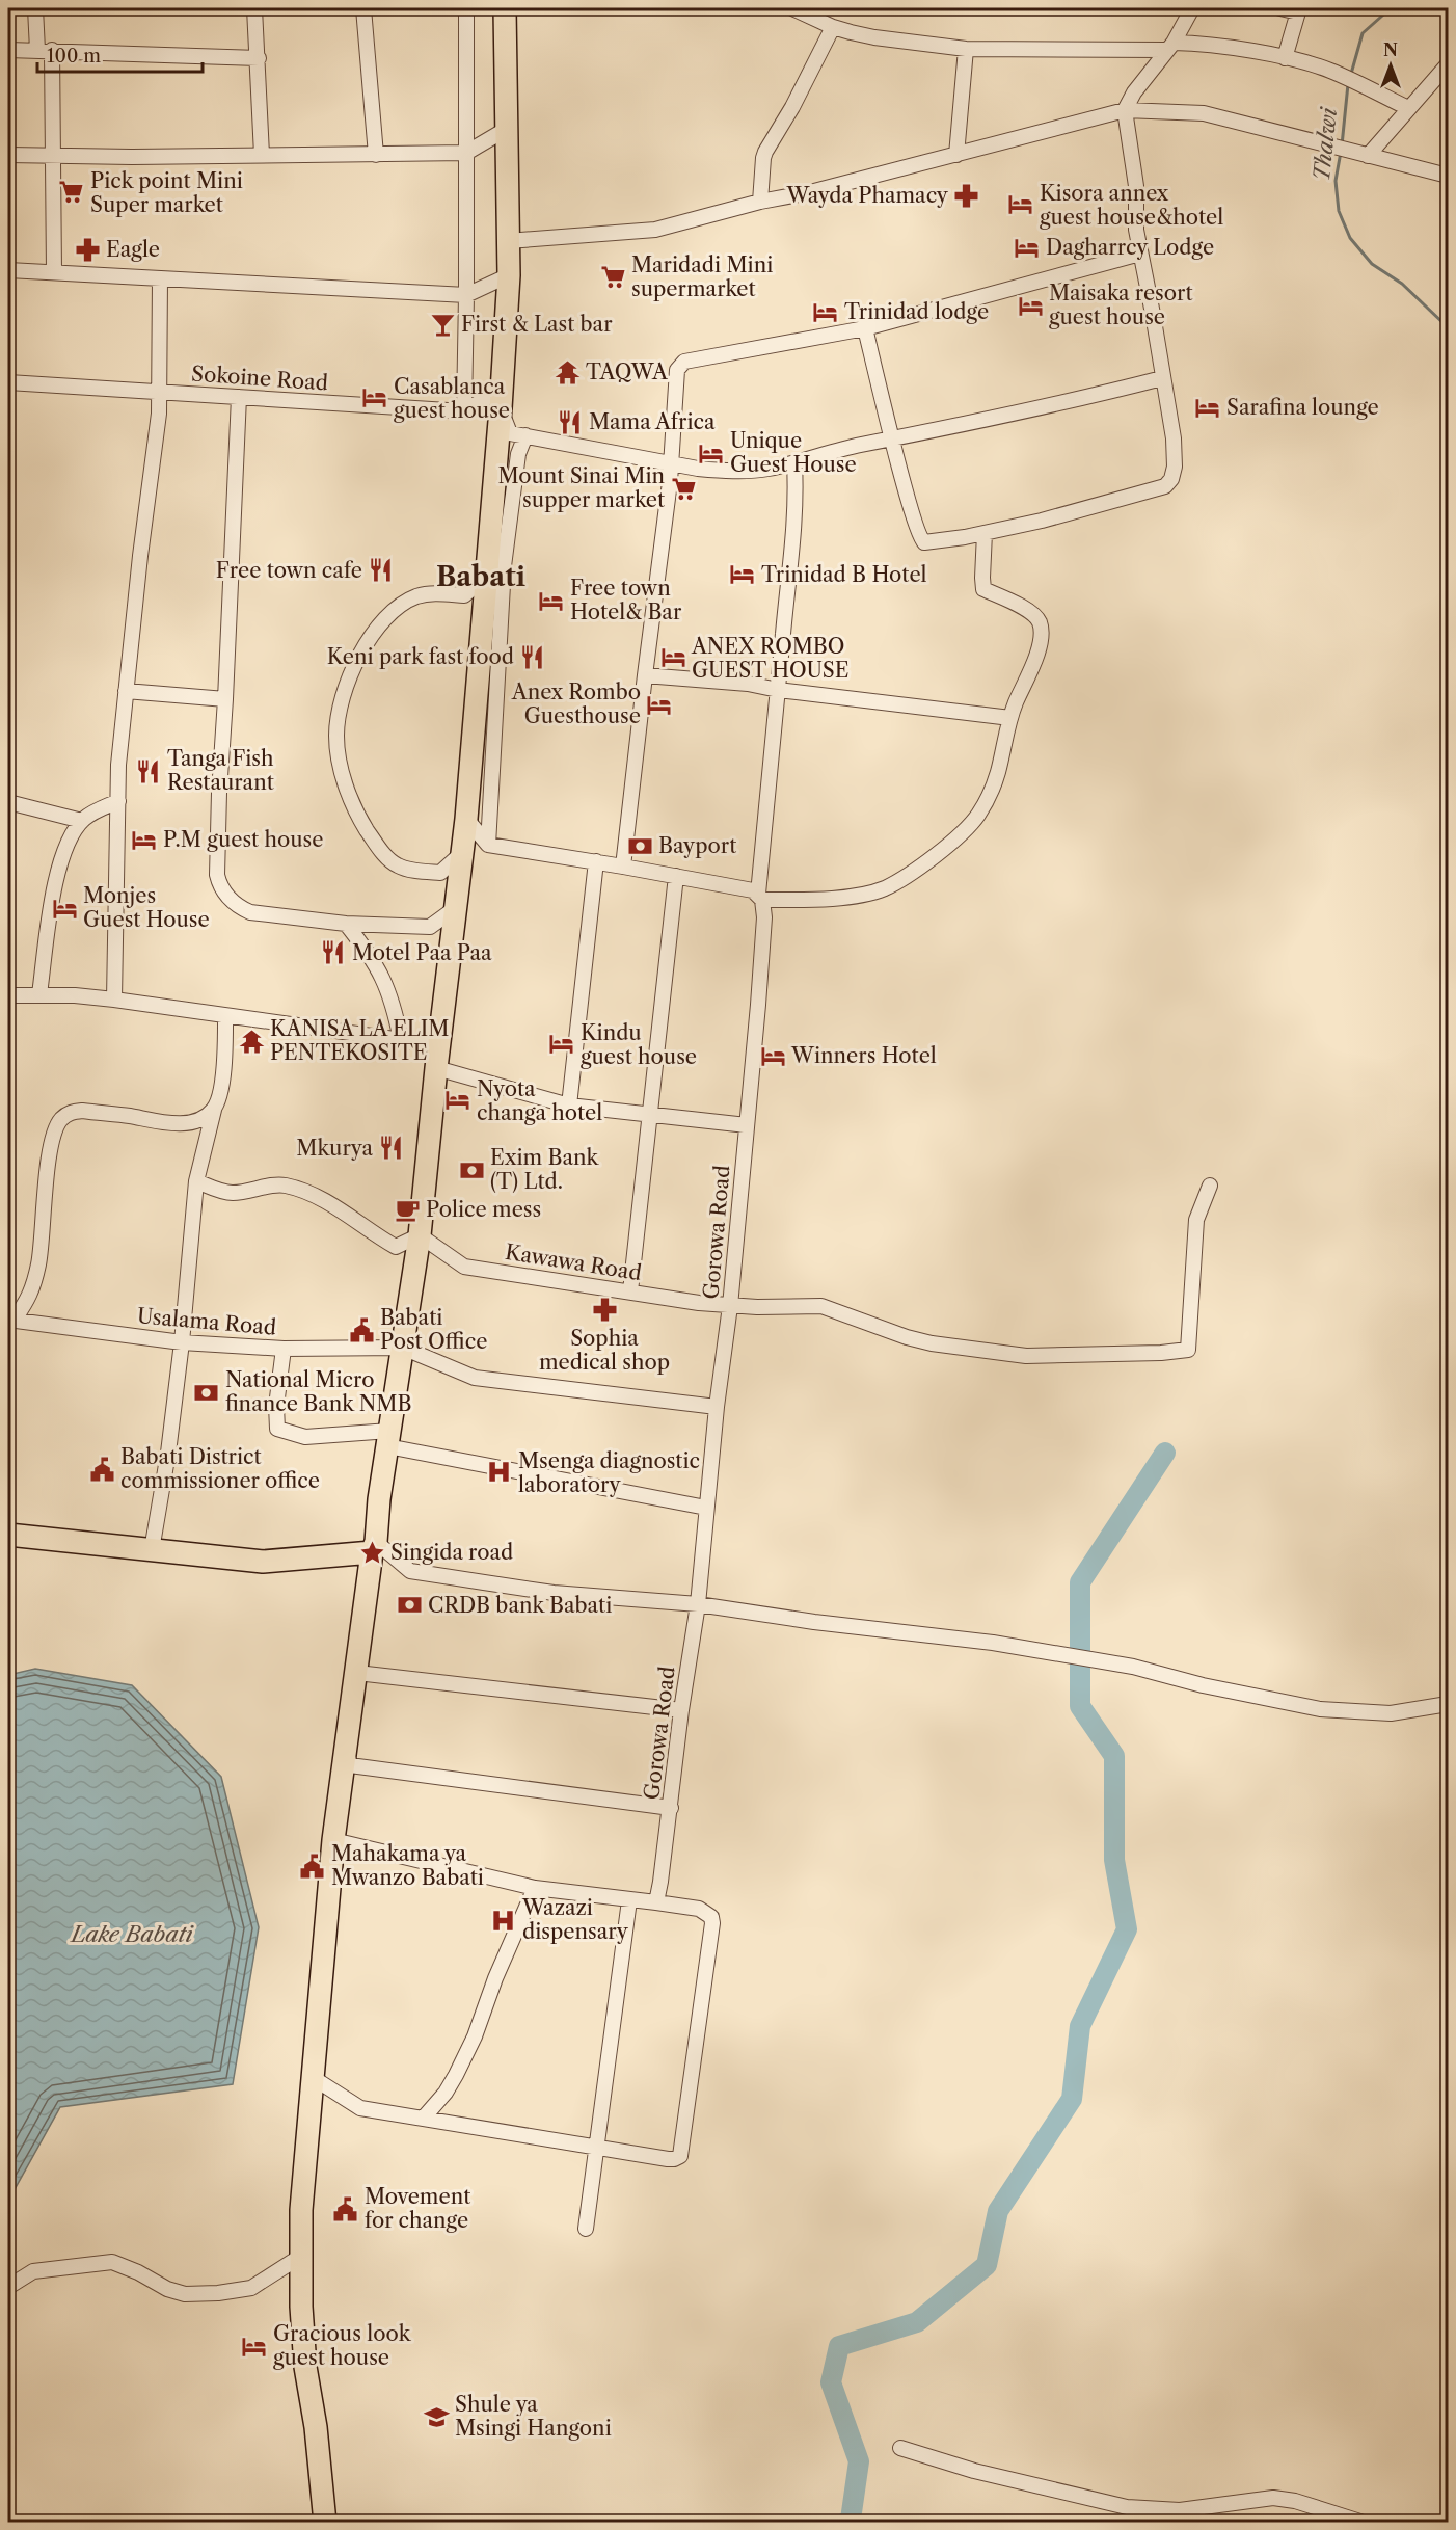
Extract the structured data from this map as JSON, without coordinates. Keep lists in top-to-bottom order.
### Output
{
  "streets": {
    "street": [
      "Sokoine Road",
      "Gorowa Road",
      "Kawawa Road",
      "Usalama Road"
    ]
  },
  "crossings": [
    ["Gorowa Road", "Kawawa Road"]
  ],
  "districts": ["Babati"],
  "water": ["Thalwi", "Lake Babati"],
  "places": {
    "supermarket": ["Pick point Mini Super market", "Maridadi Mini supermarket", "Mount Sinai Min supper market"],
    "pharmacy": ["Wayda Phamacy", "Eagle", "Sophia medical shop"],
    "hotel": [
      "Kisora annex guest house&hotel",
      "Dagharrcy Lodge",
      "Maisaka resort guest house",
      "Trinidad lodge",
      "Casablanca guest house",
      "Sarafina lounge",
      "Unique Guest House",
      "Trinidad B Hotel",
      "Free town Hotel& Bar",
      "ANEX ROMBO GUEST HOUSE",
      "Anex Rombo Guesthouse",
      "P.M guest house",
      "Monjes Guest House",
      "Kindu guest house",
      "Winners Hotel",
      "Nyota changa hotel",
      "Gracious look guest house"
    ],
    "bar": ["First & Last bar"],
    "temple": ["TAQWA", "KANISA LA ELIM PENTEKOSITE"],
    "restaurant": [
      "Mama Africa",
      "Free town cafe",
      "Keni park fast food",
      "Tanga Fish Restaurant",
      "Motel Paa Paa",
      "Mkurya"
    ],
    "bank": [
      "Bayport",
      "Exim Bank (T) Ltd.",
      "National Micro finance Bank NMB",
      "CRDB bank Babati"
    ],
    "cafe": ["Police mess"],
    "public building": [
      "Babati Post Office",
      "Babati District commissioner office",
      "Mahakama ya Mwanzo Babati",
      "Movement for change"
    ],
    "hospital": ["Msenga diagnostic laboratory", "Wazazi dispensary"],
    "place": ["Singida road"],
    "school or university": ["Shule ya Msingi Hangoni"]
  },
  "scale_bar": "100 m",
  "north": "top"
}
